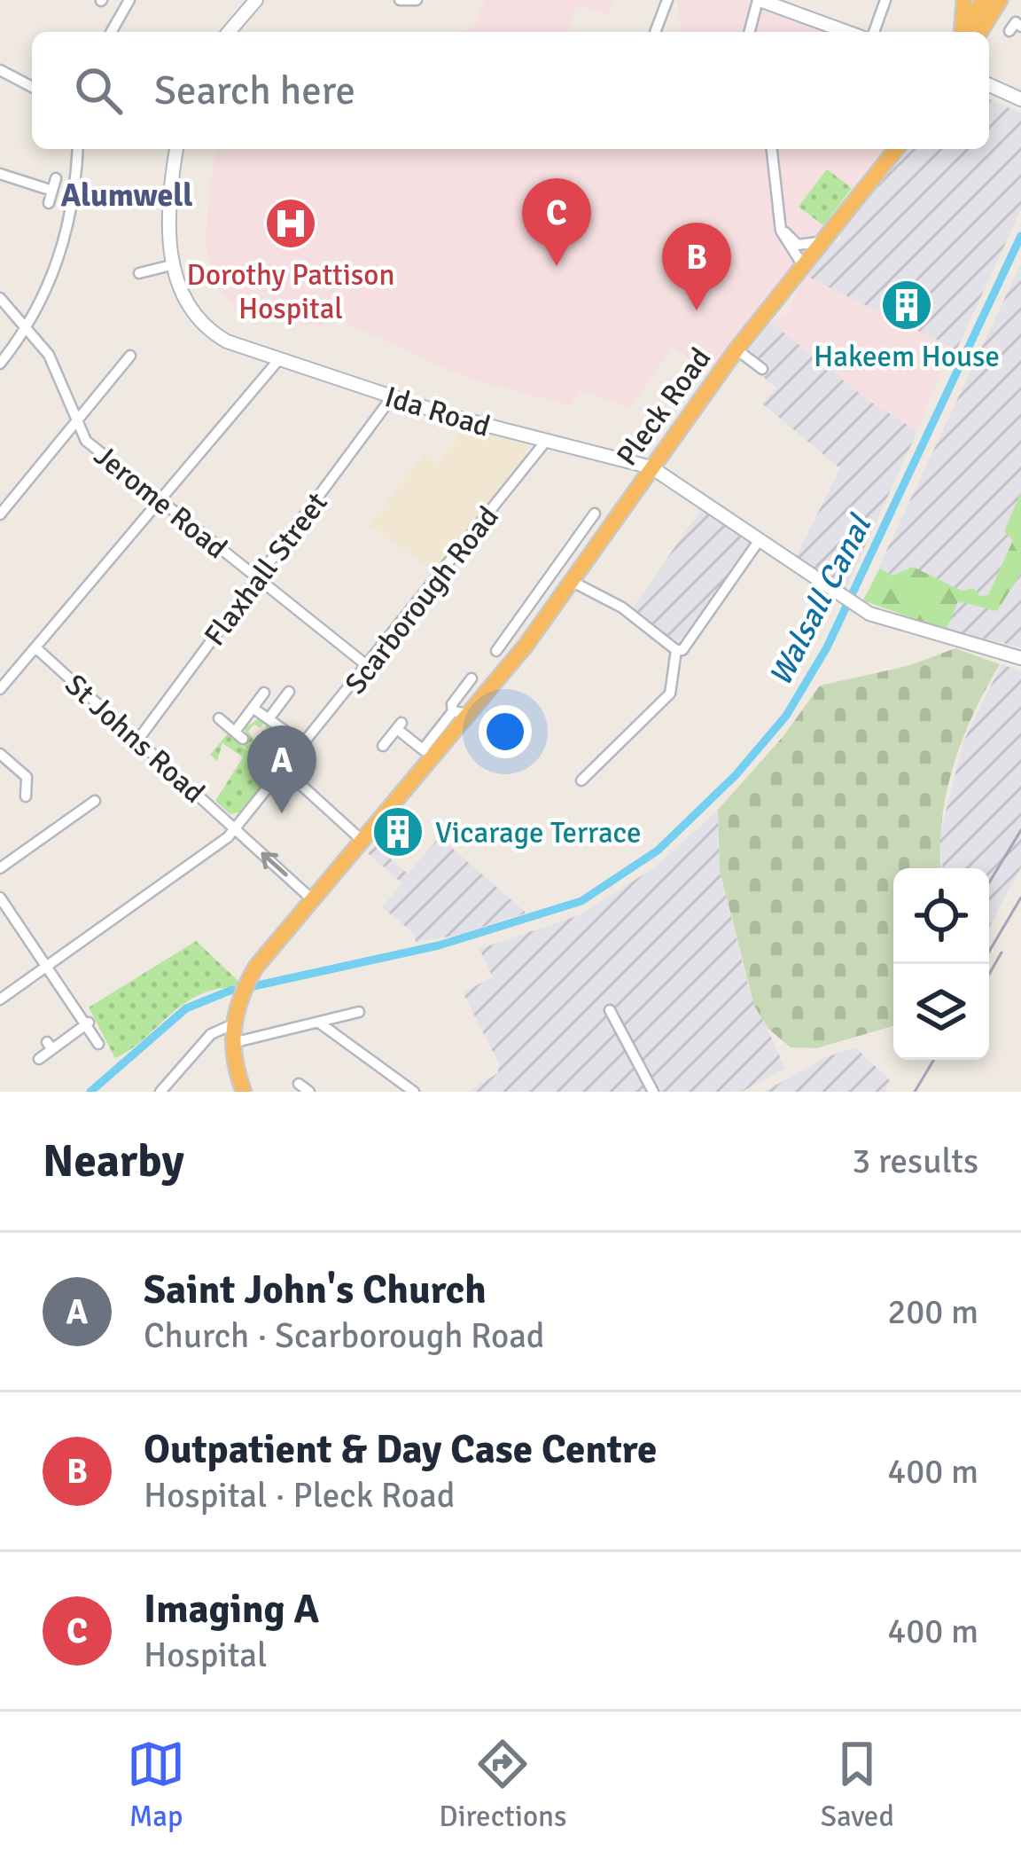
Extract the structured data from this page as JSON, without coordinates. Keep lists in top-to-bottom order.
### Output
{
  "streets": {
    "highway": ["Pleck Road"],
    "street": [
      "Ida Road",
      "Jerome Road",
      "Flaxhall Street",
      "Scarborough Road",
      "St Johns Road"
    ]
  },
  "crossings": [
    ["Pleck Road", "Ida Road"],
    ["Pleck Road", "St Johns Road"],
    ["Ida Road", "Flaxhall Street"],
    ["Ida Road", "Scarborough Road"],
    ["Jerome Road", "Flaxhall Street"],
    ["Jerome Road", "Scarborough Road"],
    ["Flaxhall Street", "St Johns Road"],
    ["Scarborough Road", "St Johns Road"]
  ],
  "districts": ["Alumwell"],
  "water": ["Walsall Canal"],
  "places": {
    "hospital": ["Dorothy Pattison Hospital"],
    "building": ["Hakeem House", "Vicarage Terrace"]
  },
  "page": {
    "search": "Search here",
    "pins": ["C", "B", "A"],
    "heading": ["Nearby", "3 results"],
    "list": [
      {
        "mark": "A",
        "name": "Saint John's Church",
        "note": "Church · Scarborough Road",
        "value": "200 m"
      },
      {
        "mark": "B",
        "name": "Outpatient & Day Case Centre",
        "note": "Hospital · Pleck Road",
        "value": "400 m"
      },
      {
        "mark": "C",
        "name": "Imaging A",
        "note": "Hospital",
        "value": "400 m"
      }
    ],
    "nav": ["Map", "Directions", "Saved"]
  }
}
